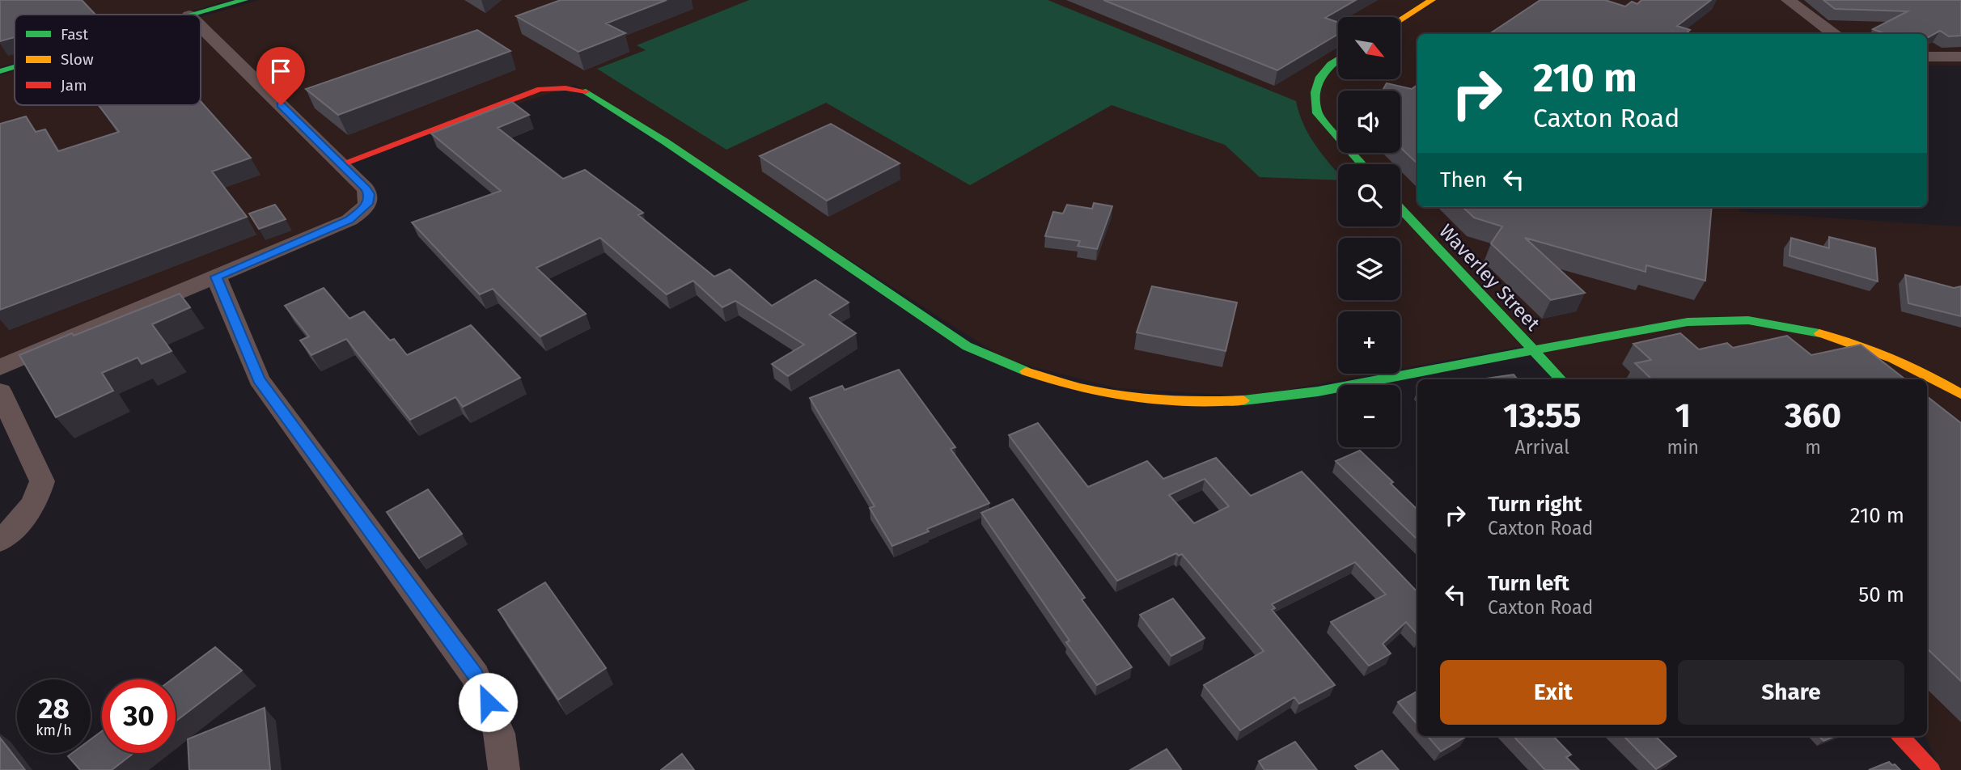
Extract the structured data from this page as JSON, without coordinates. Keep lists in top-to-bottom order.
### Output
{
  "streets": {
    "street": ["Waverley Street"]
  },
  "legend": ["Fast", "Slow", "Jam"],
  "north": "bottom right",
  "page": {
    "map_buttons": ["+", "−"],
    "turn": ["210 m", "Caxton Road"],
    "then": "Then",
    "eta": [
      "13:55",
      "Arrival",
      "1",
      "min",
      "360",
      "m"
    ],
    "list": [
      {
        "name": "Turn right",
        "note": "Caxton Road",
        "value": "210 m"
      },
      {
        "name": "Turn left",
        "note": "Caxton Road",
        "value": "50 m"
      }
    ],
    "buttons": ["Exit", "Share"],
    "speed": "28 km/h",
    "limit": "30"
  }
}
